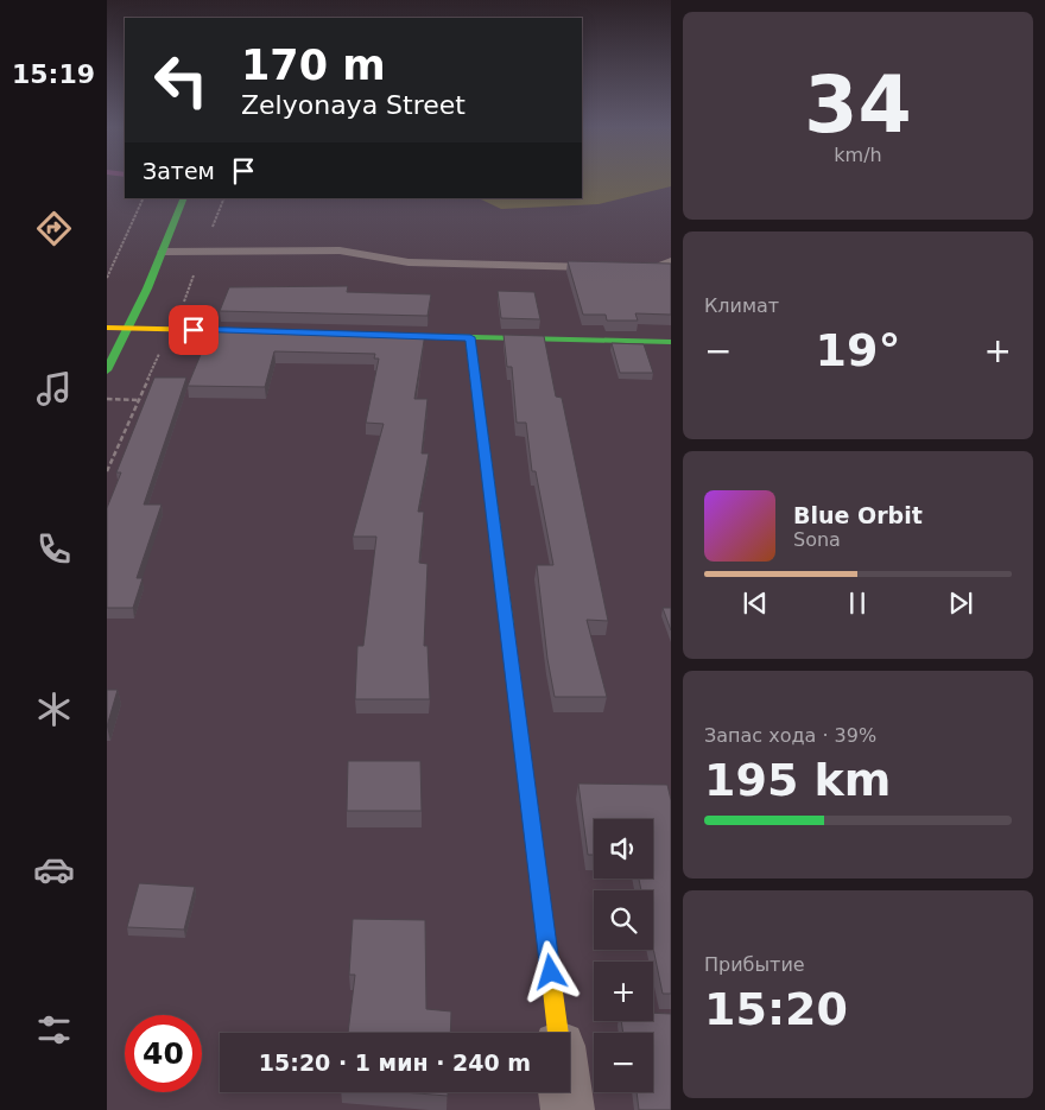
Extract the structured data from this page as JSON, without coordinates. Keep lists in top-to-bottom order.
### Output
{
  "page": {
    "tabs": "15:19",
    "tile": [
      ["34", "km/h"],
      "Климат",
      ["Запас хода · 39%", "195 km"],
      ["Прибытие", "15:20"]
    ],
    "turn": ["170 m", "Zelyonaya Street"],
    "then": "Затем",
    "heat": ["−", "19°", "+"],
    "song": ["Blue Orbit", "Sona"],
    "map_buttons": ["+", "−"],
    "limit": "40",
    "trip": "15:20 · 1 мин · 240 m"
  }
}
